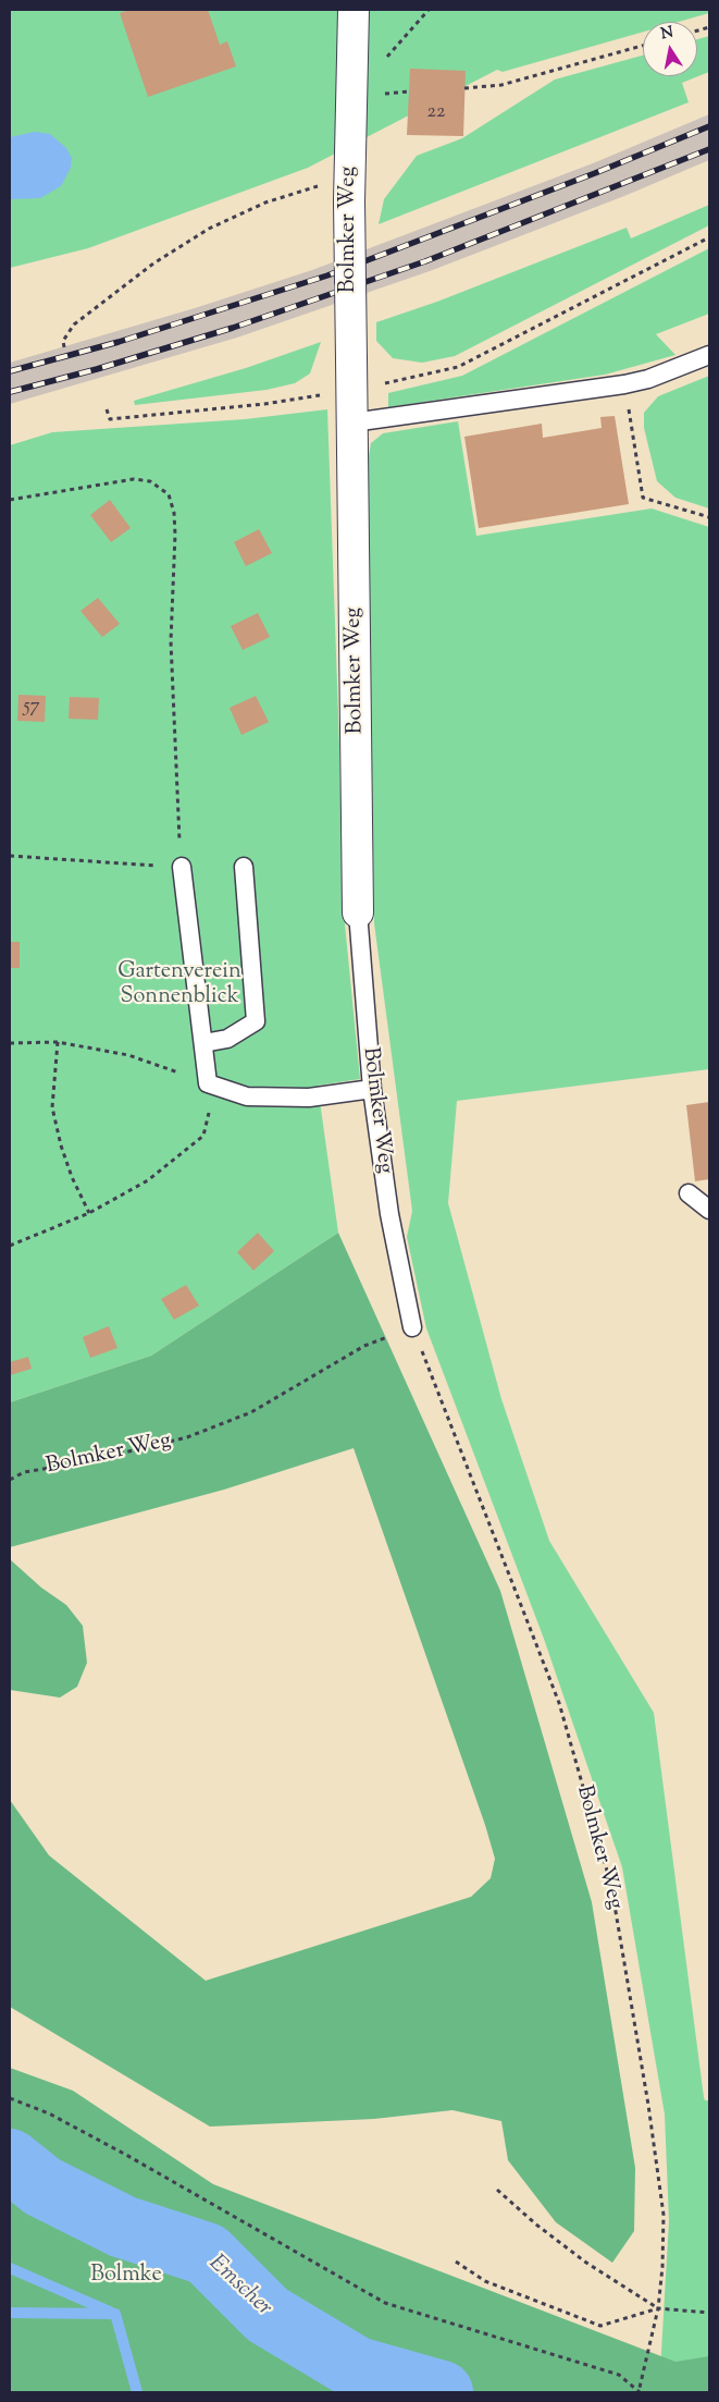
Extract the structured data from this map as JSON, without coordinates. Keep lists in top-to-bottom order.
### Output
{
  "streets": {
    "street": ["Bolmker Weg"]
  },
  "water": ["Emscher"],
  "parks": ["Gartenverein Sonnenblick", "Bolmke"],
  "house_numbers": ["22", "57"],
  "north": "top"
}
